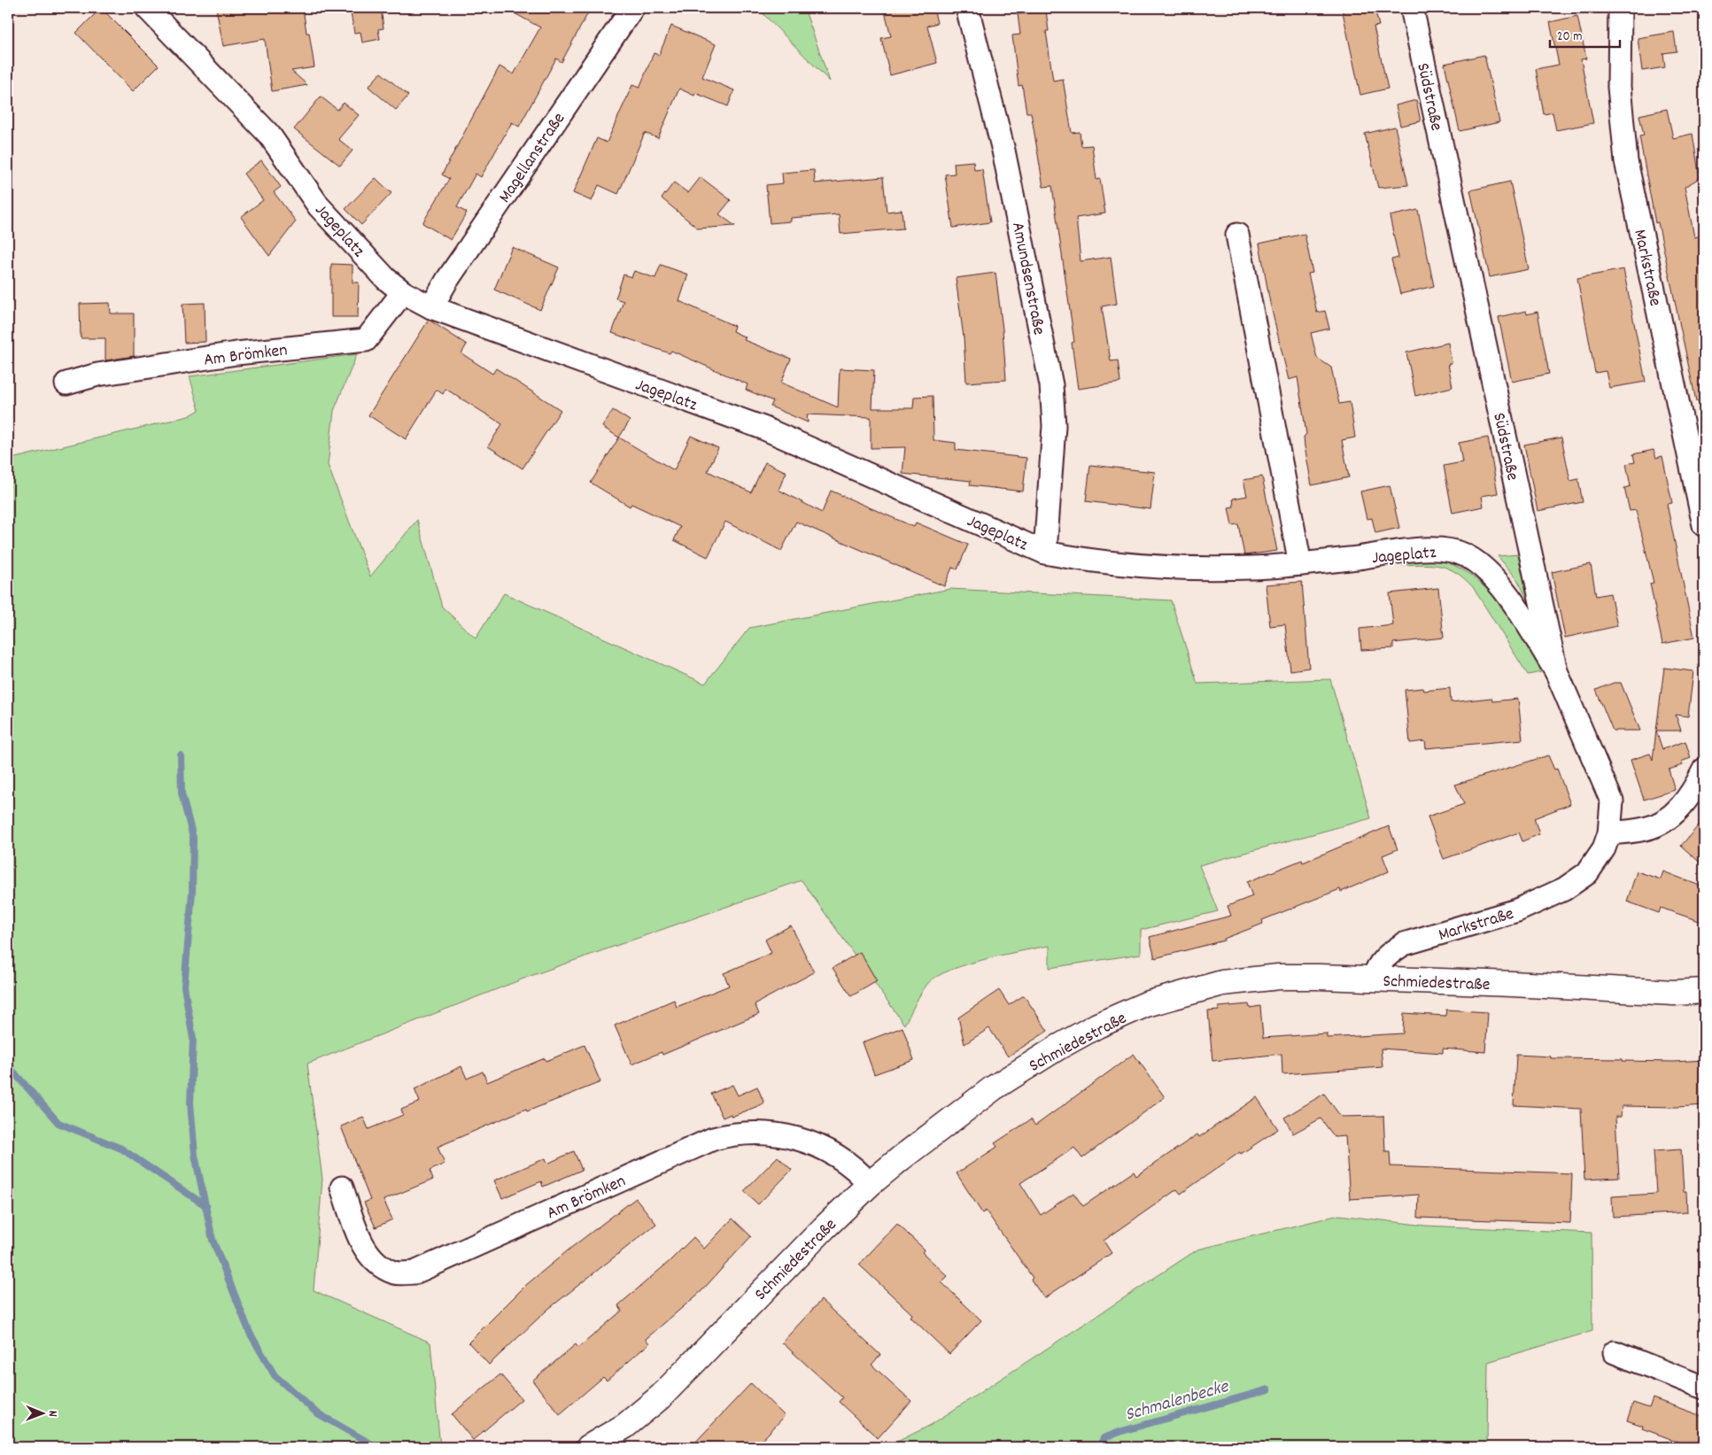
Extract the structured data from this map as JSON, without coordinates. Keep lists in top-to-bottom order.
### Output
{
  "streets": {
    "main road": ["Schmiedestraße"],
    "street": [
      "Südstraße",
      "Magellanstraße",
      "Jageplatz",
      "Markstraße",
      "Amundsenstraße",
      "Am Brömken"
    ]
  },
  "crossings": [
    ["Südstraße", "Jageplatz"],
    ["Südstraße", "Markstraße"],
    ["Magellanstraße", "Jageplatz"],
    ["Jageplatz", "Amundsenstraße"],
    ["Jageplatz", "Am Brömken"],
    ["Markstraße", "Schmiedestraße"],
    ["Am Brömken", "Schmiedestraße"]
  ],
  "water": ["Schmalenbecke"],
  "scale_bar": "20 m",
  "north": "right"
}
